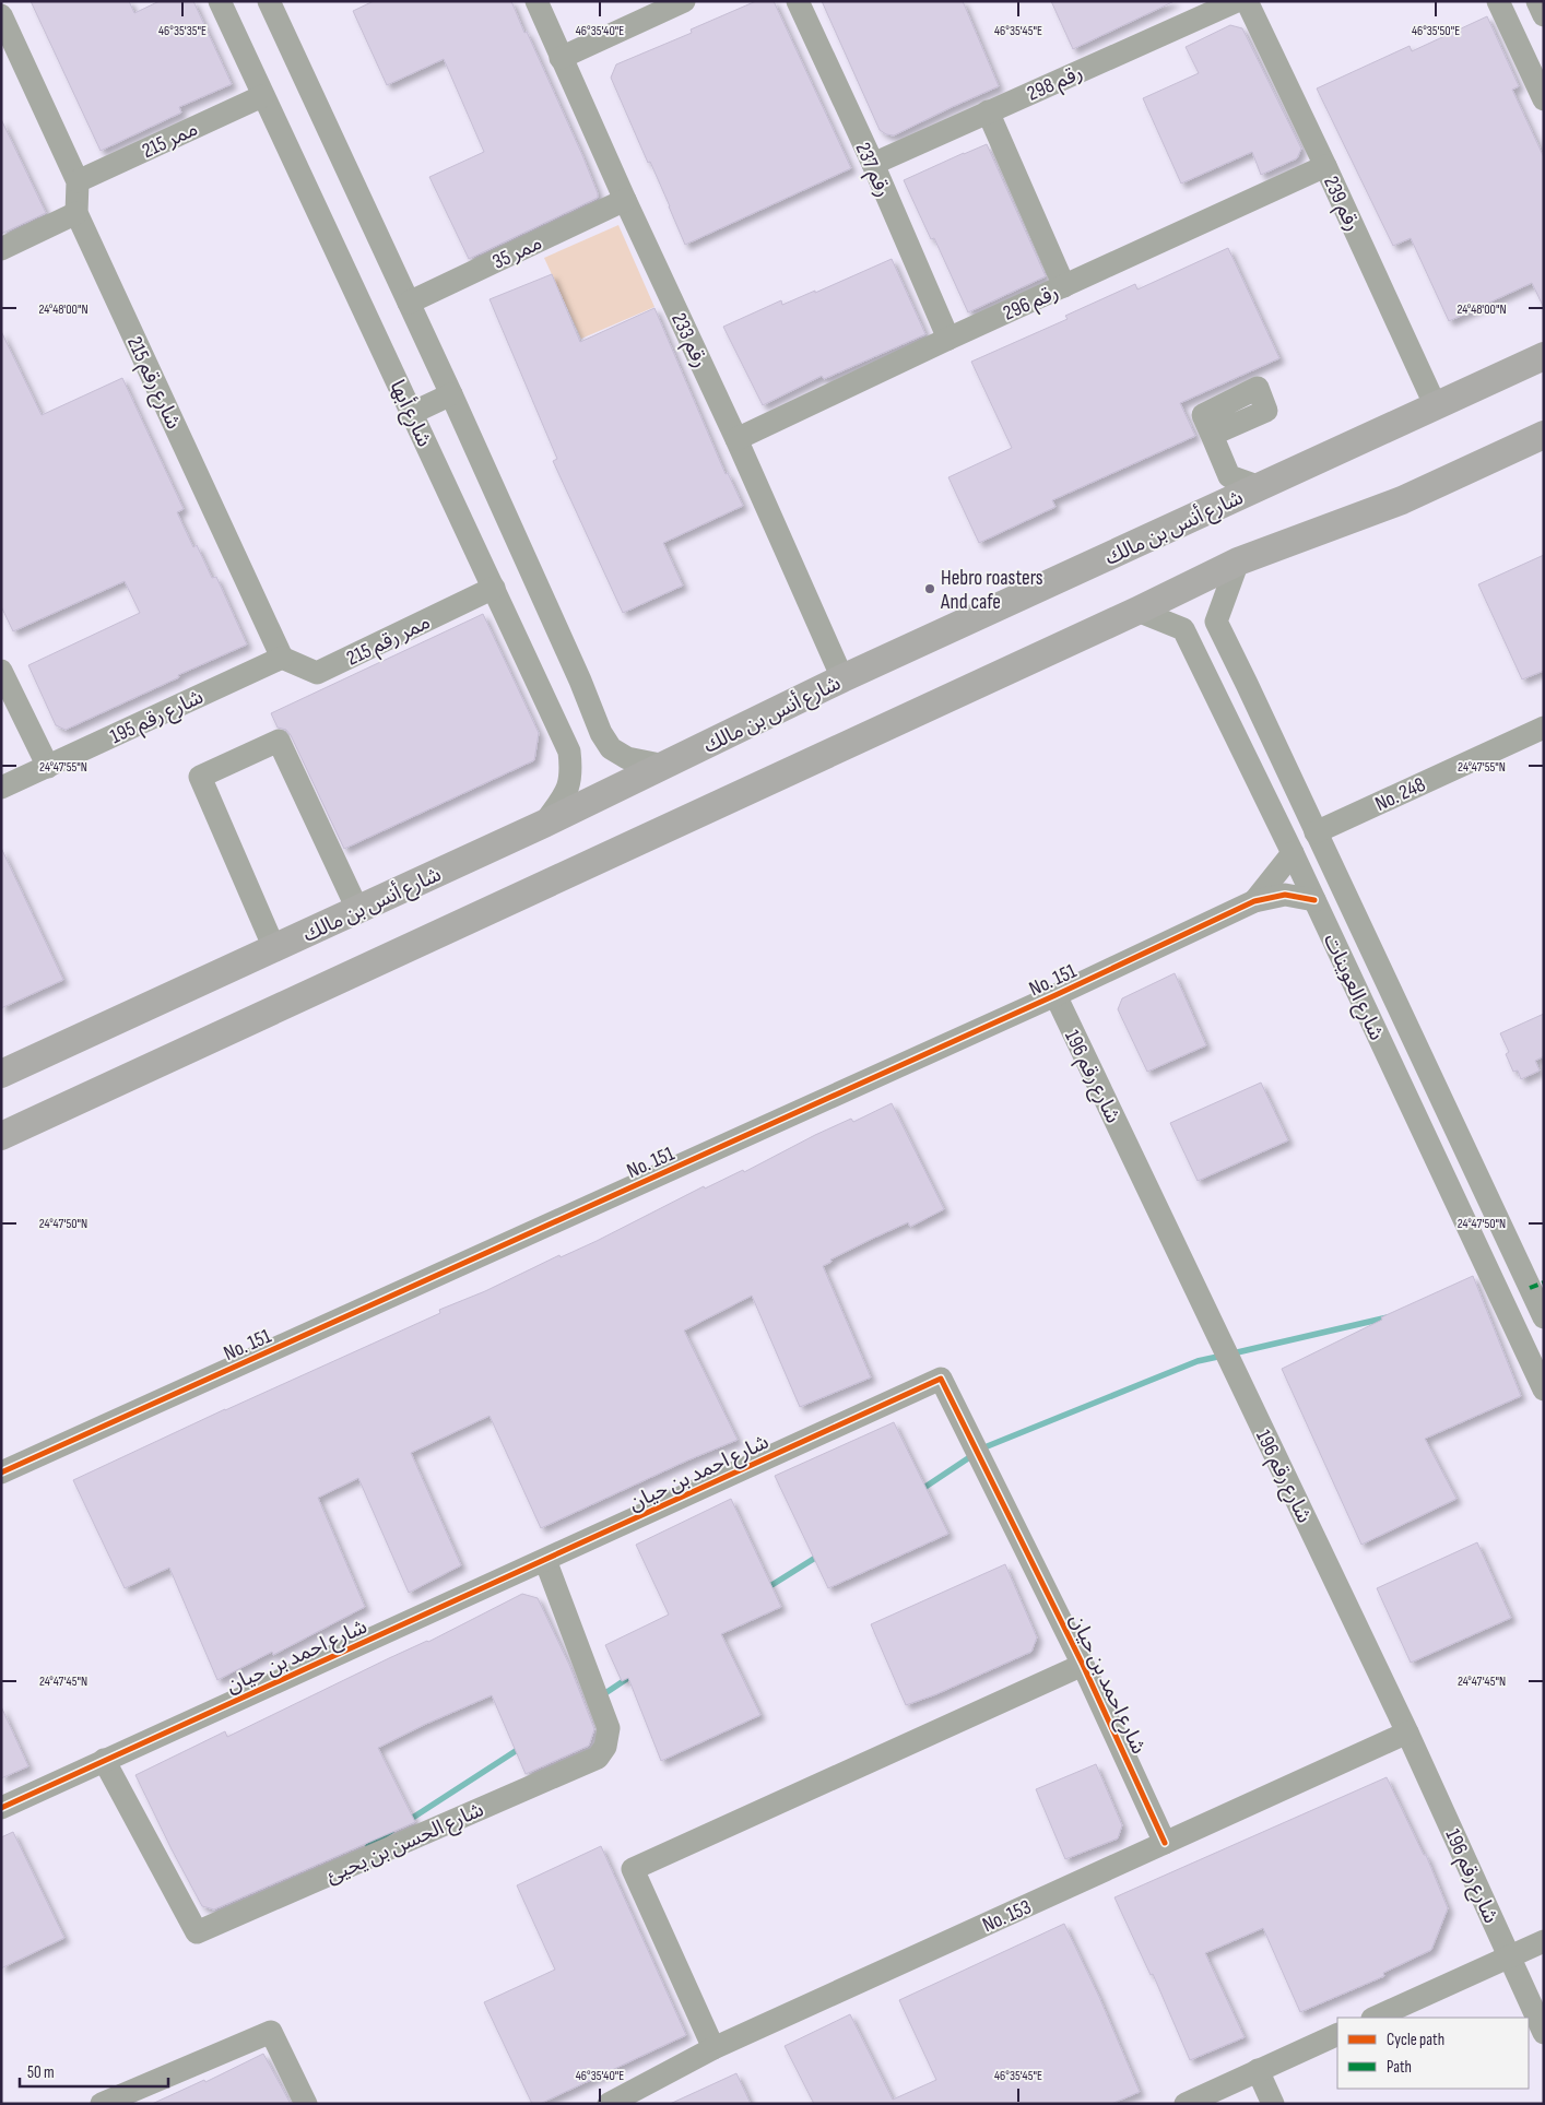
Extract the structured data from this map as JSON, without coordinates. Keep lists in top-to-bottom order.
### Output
{
  "streets": {
    "main road": ["شارع أنس بن مالك"],
    "street": [
      "رقم 298",
      "ممر 215",
      "رقم 237",
      "رقم 239",
      "ممر 35",
      "رقم 296",
      "رقم 233",
      "شارع رقم 215",
      "شارع أبها",
      "ممر رقم 215",
      "شارع رقم 195",
      "No. 248",
      "No. 151",
      "شارع العوينات",
      "شارع رقم 196",
      "شارع احمد بن حيان",
      "شارع الحسن بن يحيئ",
      "No. 153"
    ]
  },
  "crossings": [
    ["رقم 298", "رقم 237"],
    ["ممر 215", "شارع رقم 215"],
    ["ممر 215", "شارع أبها"],
    ["رقم 237", "رقم 296"],
    ["رقم 239", "رقم 296"],
    ["رقم 239", "شارع أنس بن مالك"],
    ["ممر 35", "رقم 233"],
    ["ممر 35", "شارع أبها"],
    ["رقم 296", "رقم 233"],
    ["رقم 233", "شارع أنس بن مالك"],
    ["شارع رقم 215", "ممر رقم 215"],
    ["شارع رقم 215", "شارع رقم 195"],
    ["شارع أبها", "شارع أنس بن مالك"],
    ["شارع أبها", "ممر رقم 215"],
    ["ممر رقم 215", "شارع رقم 195"],
    ["No. 248", "شارع العوينات"],
    ["No. 151", "شارع العوينات"],
    ["No. 151", "شارع رقم 196"],
    ["شارع رقم 196", "No. 153"],
    ["شارع احمد بن حيان", "شارع الحسن بن يحيئ"],
    ["شارع احمد بن حيان", "No. 153"]
  ],
  "places": ["Hebro roasters And cafe"],
  "legend": ["Cycle path", "Path"],
  "scale_bar": "50 m",
  "coordinates": [
    "46°35'35\"E",
    "46°35'40\"E",
    "46°35'45\"E",
    "46°35'50\"E",
    "24°48'00\"N",
    "24°47'55\"N",
    "24°47'50\"N",
    "24°47'45\"N"
  ]
}
